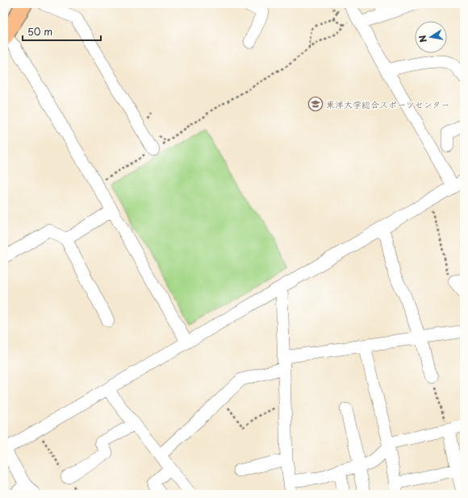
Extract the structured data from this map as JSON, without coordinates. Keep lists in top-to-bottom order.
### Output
{
  "places": {
    "school or university": ["東洋大学総合スポーツセンター"]
  },
  "scale_bar": "50 m",
  "north": "left"
}
